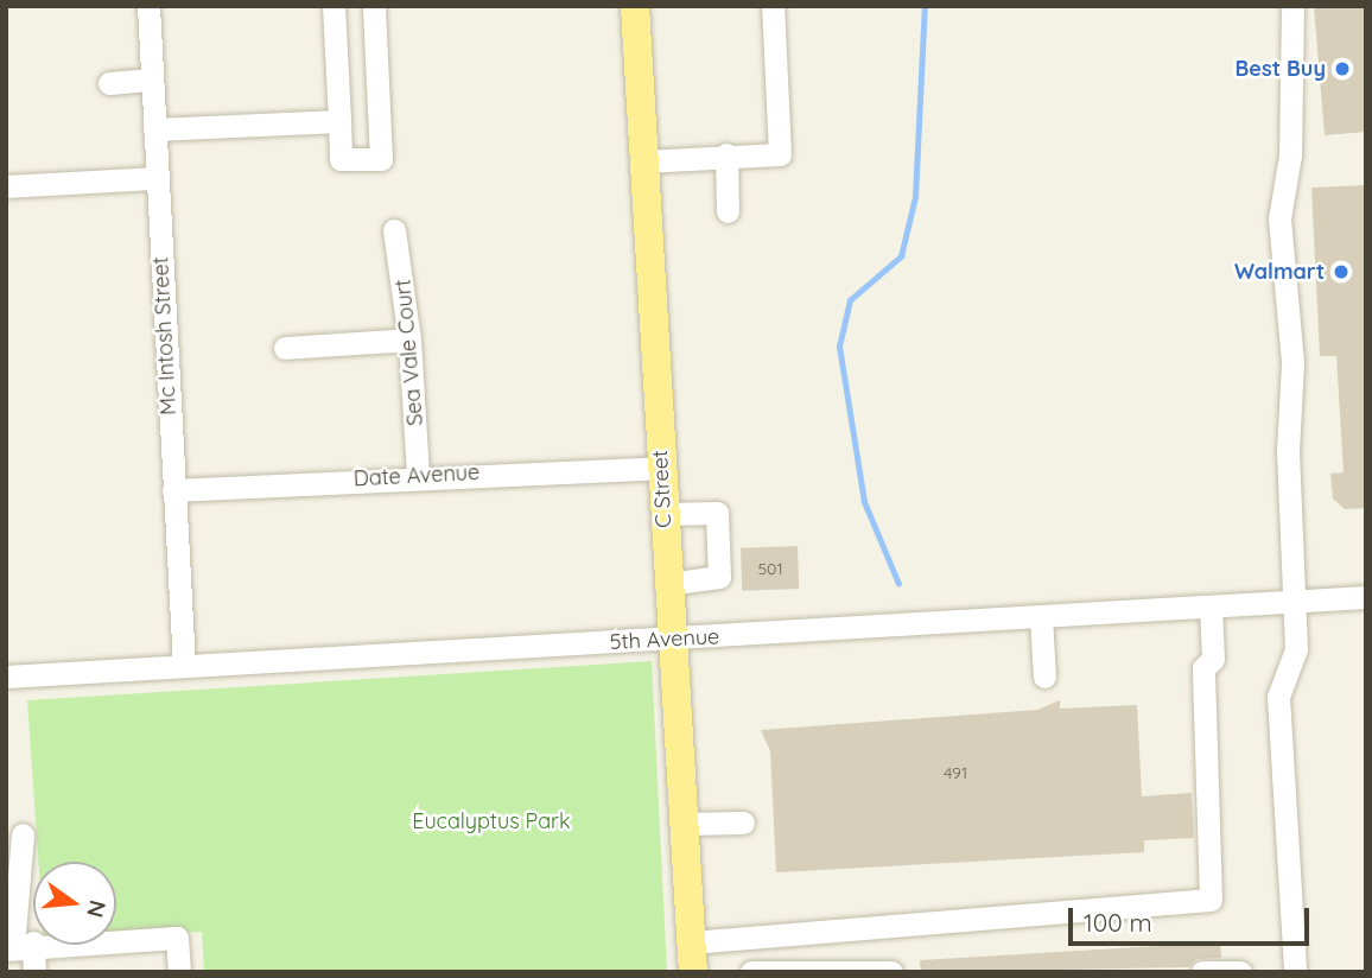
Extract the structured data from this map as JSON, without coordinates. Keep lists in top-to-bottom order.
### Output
{
  "streets": {
    "main road": ["C Street"],
    "street": [
      "Mc Intosh Street",
      "Sea Vale Court",
      "Date Avenue",
      "5th Avenue"
    ]
  },
  "crossings": [
    ["Mc Intosh Street", "Date Avenue"],
    ["Mc Intosh Street", "5th Avenue"],
    ["Sea Vale Court", "Date Avenue"],
    ["Date Avenue", "C Street"],
    ["C Street", "5th Avenue"]
  ],
  "parks": ["Eucalyptus Park"],
  "places": ["Best Buy", "Walmart"],
  "house_numbers": ["501", "491"],
  "scale_bar": "100 m",
  "north": "right"
}
